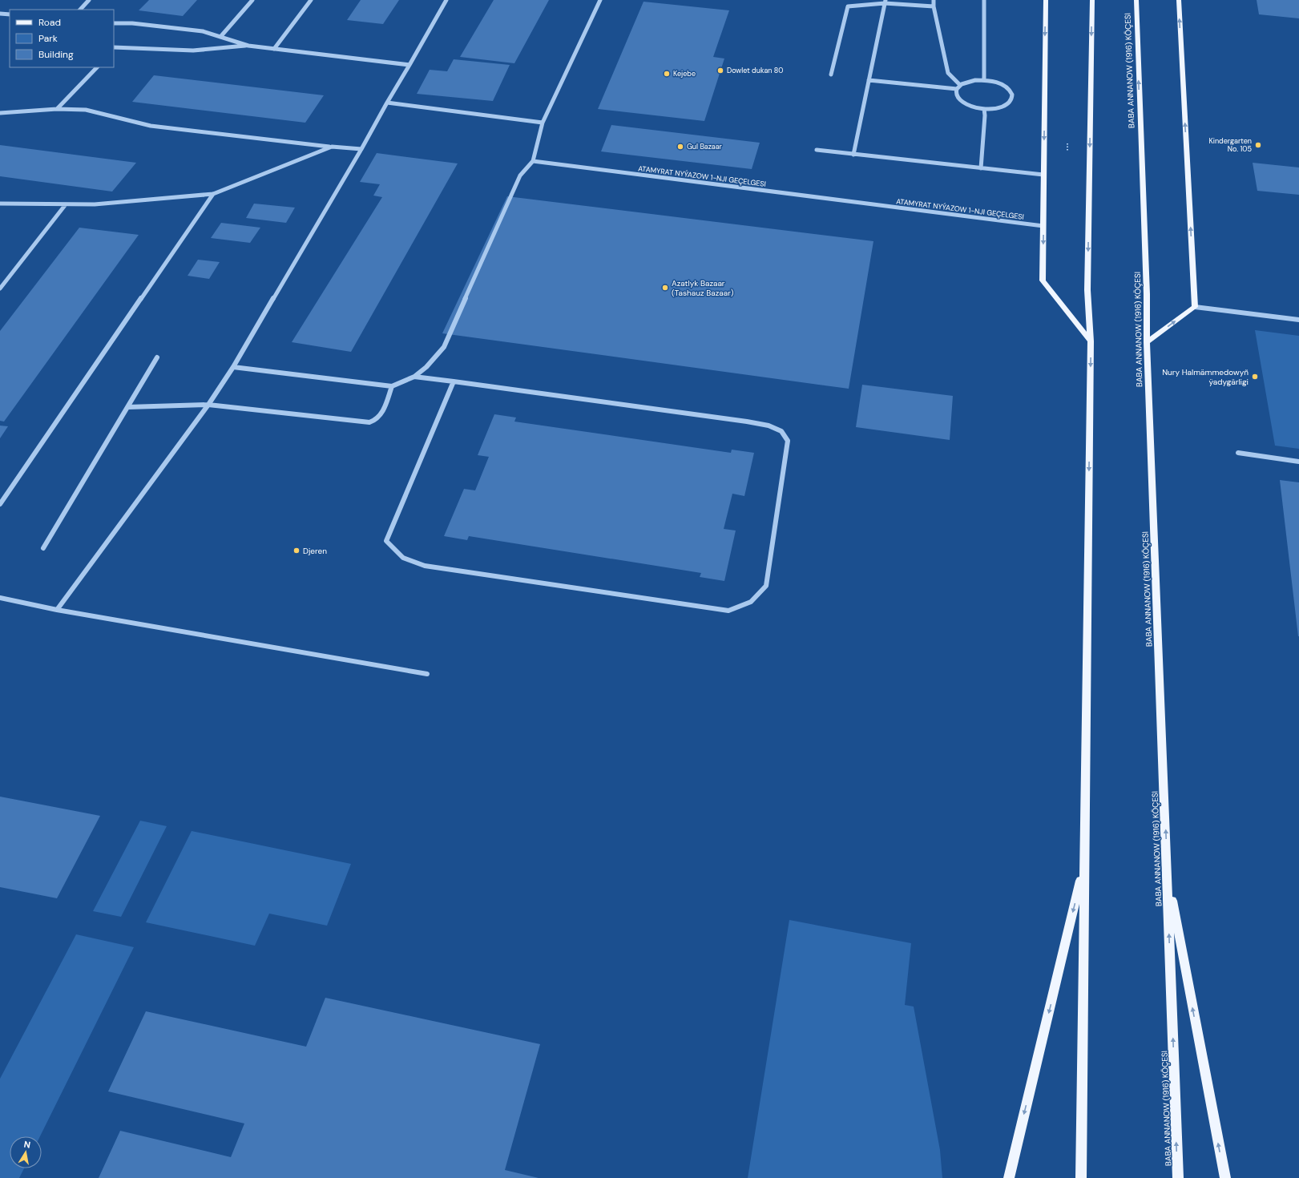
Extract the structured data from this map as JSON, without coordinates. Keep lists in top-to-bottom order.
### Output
{
  "streets": {
    "main road": ["BABA ANNANOW (1916) KÖÇESI"],
    "street": ["ATAMYRAT NYÝAZOW 1-NJI GEÇELGESI"]
  },
  "places": [
    "Dowlet dukan 80",
    "Kejebe",
    "Kindergarten No. 105",
    "Gul Bazaar",
    "Azatlyk Bazaar (Tashauz Bazaar)",
    "Nury Halmämmedowyñ ÿadygärligi",
    "Djeren"
  ],
  "legend": ["Road", "Park", "Building"],
  "north": "top"
}
